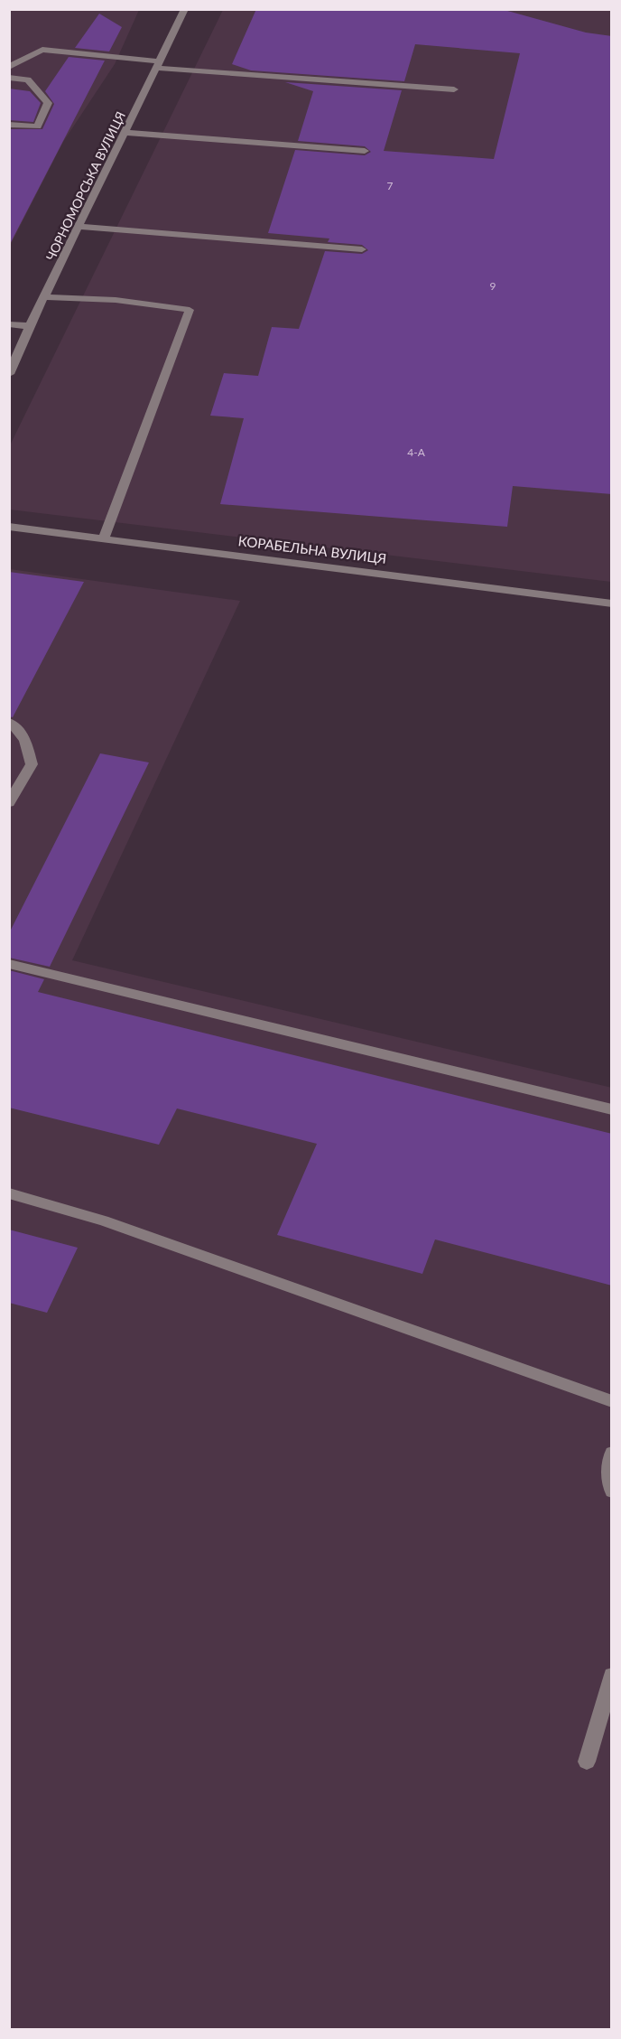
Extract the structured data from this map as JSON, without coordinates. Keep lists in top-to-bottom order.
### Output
{
  "streets": {
    "street": ["ЧОРНОМОРСЬКА ВУЛИЦЯ", "КОРАБЕЛЬНА ВУЛИЦЯ"]
  },
  "house_numbers": ["7", "9", "4-А"]
}
